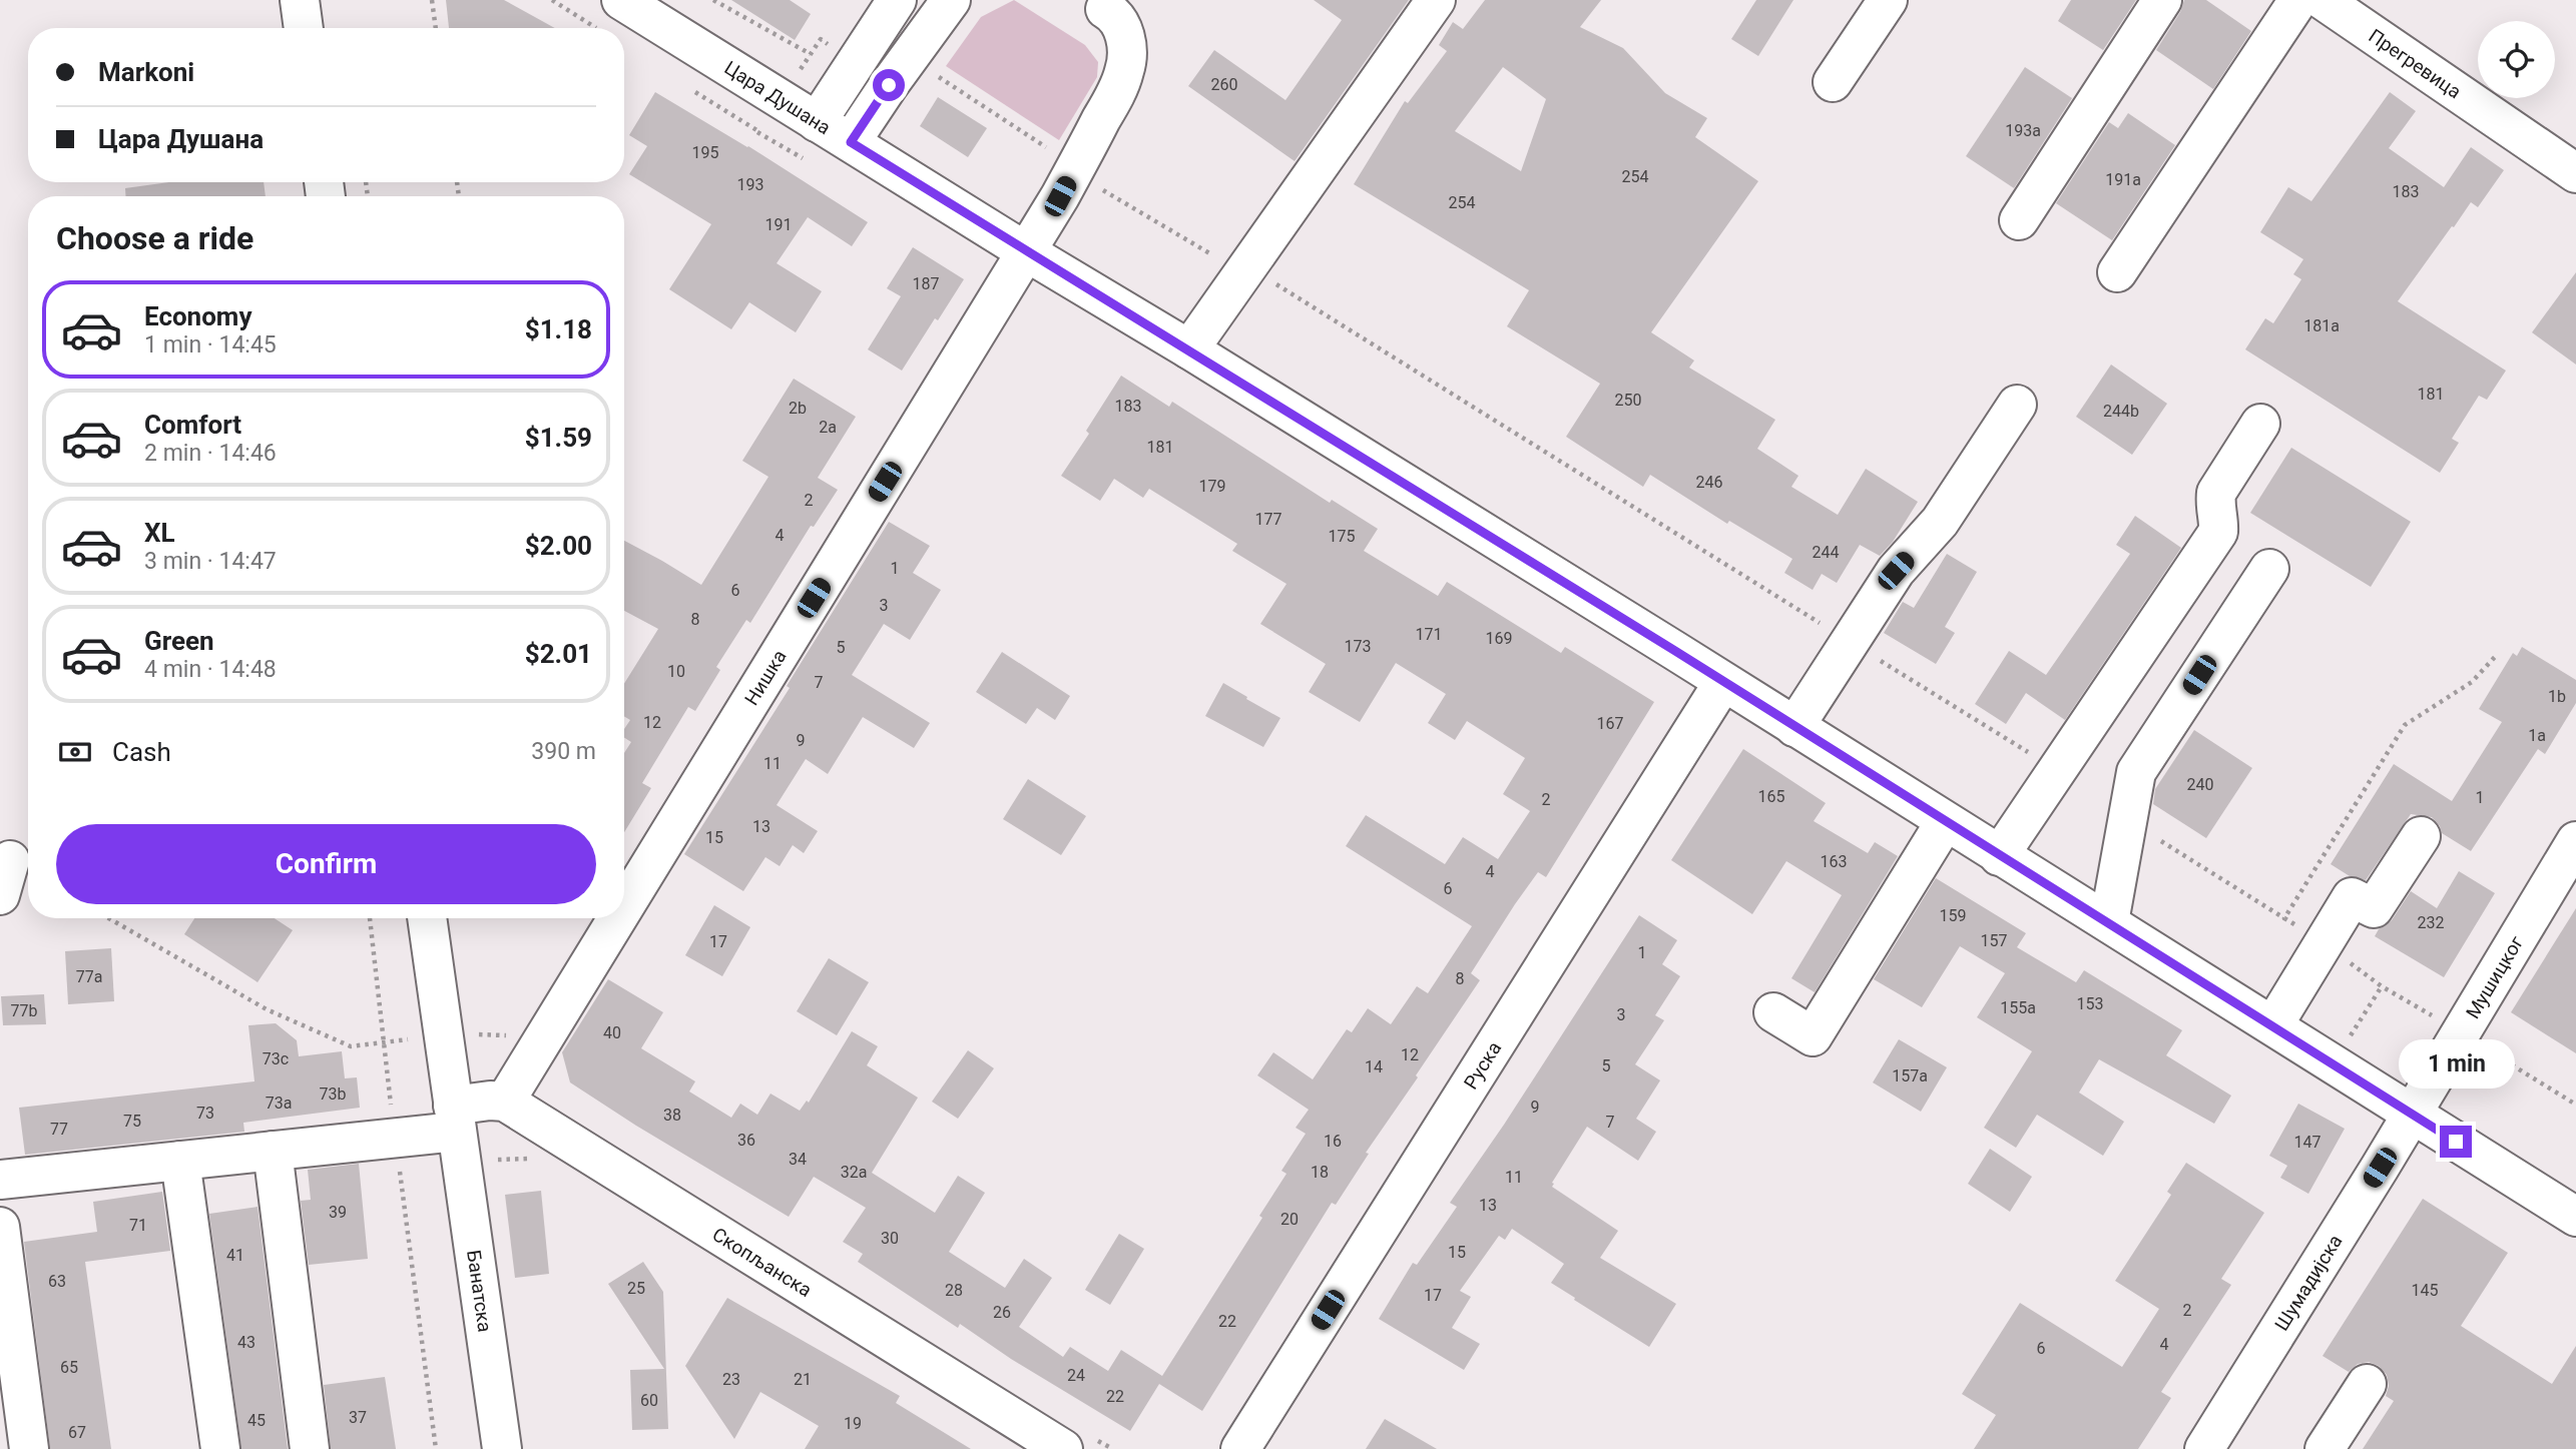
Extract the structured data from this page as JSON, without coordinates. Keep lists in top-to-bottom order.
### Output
{
  "streets": {
    "street": [
      "Прегревица",
      "Цара Душана",
      "Нишка",
      "Мушицког",
      "Руска",
      "Скопљанска",
      "Шумадијска",
      "Банатска"
    ]
  },
  "crossings": [
    ["Цара Душана", "Нишка"],
    ["Цара Душана", "Мушицког"],
    ["Цара Душана", "Руска"],
    ["Цара Душана", "Шумадијска"],
    ["Нишка", "Скопљанска"],
    ["Мушицког", "Шумадијска"]
  ],
  "house_numbers": [
    "260",
    "193a",
    "195",
    "254",
    "191a",
    "193",
    "183",
    "254",
    "191",
    "187",
    "181a",
    "181",
    "250",
    "183",
    "2b",
    "244b",
    "2a",
    "181",
    "246",
    "179",
    "2",
    "177",
    "4",
    "175",
    "244",
    "1",
    "6",
    "3",
    "8",
    "171",
    "169",
    "173",
    "5",
    "10",
    "7",
    "1b",
    "12",
    "167",
    "1a",
    "9",
    "11",
    "240",
    "165",
    "1",
    "2",
    "13",
    "15",
    "163",
    "4",
    "6",
    "159",
    "232",
    "157",
    "17",
    "1",
    "77a",
    "8",
    "153",
    "155a",
    "77b",
    "3",
    "40",
    "12",
    "73c",
    "5",
    "14",
    "157a",
    "73b",
    "73a",
    "9",
    "73",
    "38",
    "75",
    "7",
    "77",
    "36",
    "16",
    "147",
    "34",
    "32a",
    "18",
    "11",
    "13",
    "39",
    "20",
    "71",
    "30",
    "15",
    "41",
    "63",
    "25",
    "28",
    "145",
    "17",
    "2",
    "26",
    "22",
    "43",
    "4",
    "6",
    "65",
    "24",
    "23",
    "21",
    "22",
    "60",
    "37",
    "45",
    "19",
    "67"
  ],
  "page": {
    "banner": ["Markoni", "Цара Душана"],
    "heading": "Choose a ride",
    "list": [
      {
        "name": "Economy",
        "note": "1 min · 14:45",
        "value": "$1.18"
      },
      {
        "name": "Comfort",
        "note": "2 min · 14:46",
        "value": "$1.59"
      },
      {
        "name": "XL",
        "note": "3 min · 14:47",
        "value": "$2.00"
      },
      {
        "name": "Green",
        "note": "4 min · 14:48",
        "value": "$2.01"
      }
    ],
    "pay": ["Cash", "390 m"],
    "buttons": "Confirm",
    "bubble": "1 min"
  }
}
